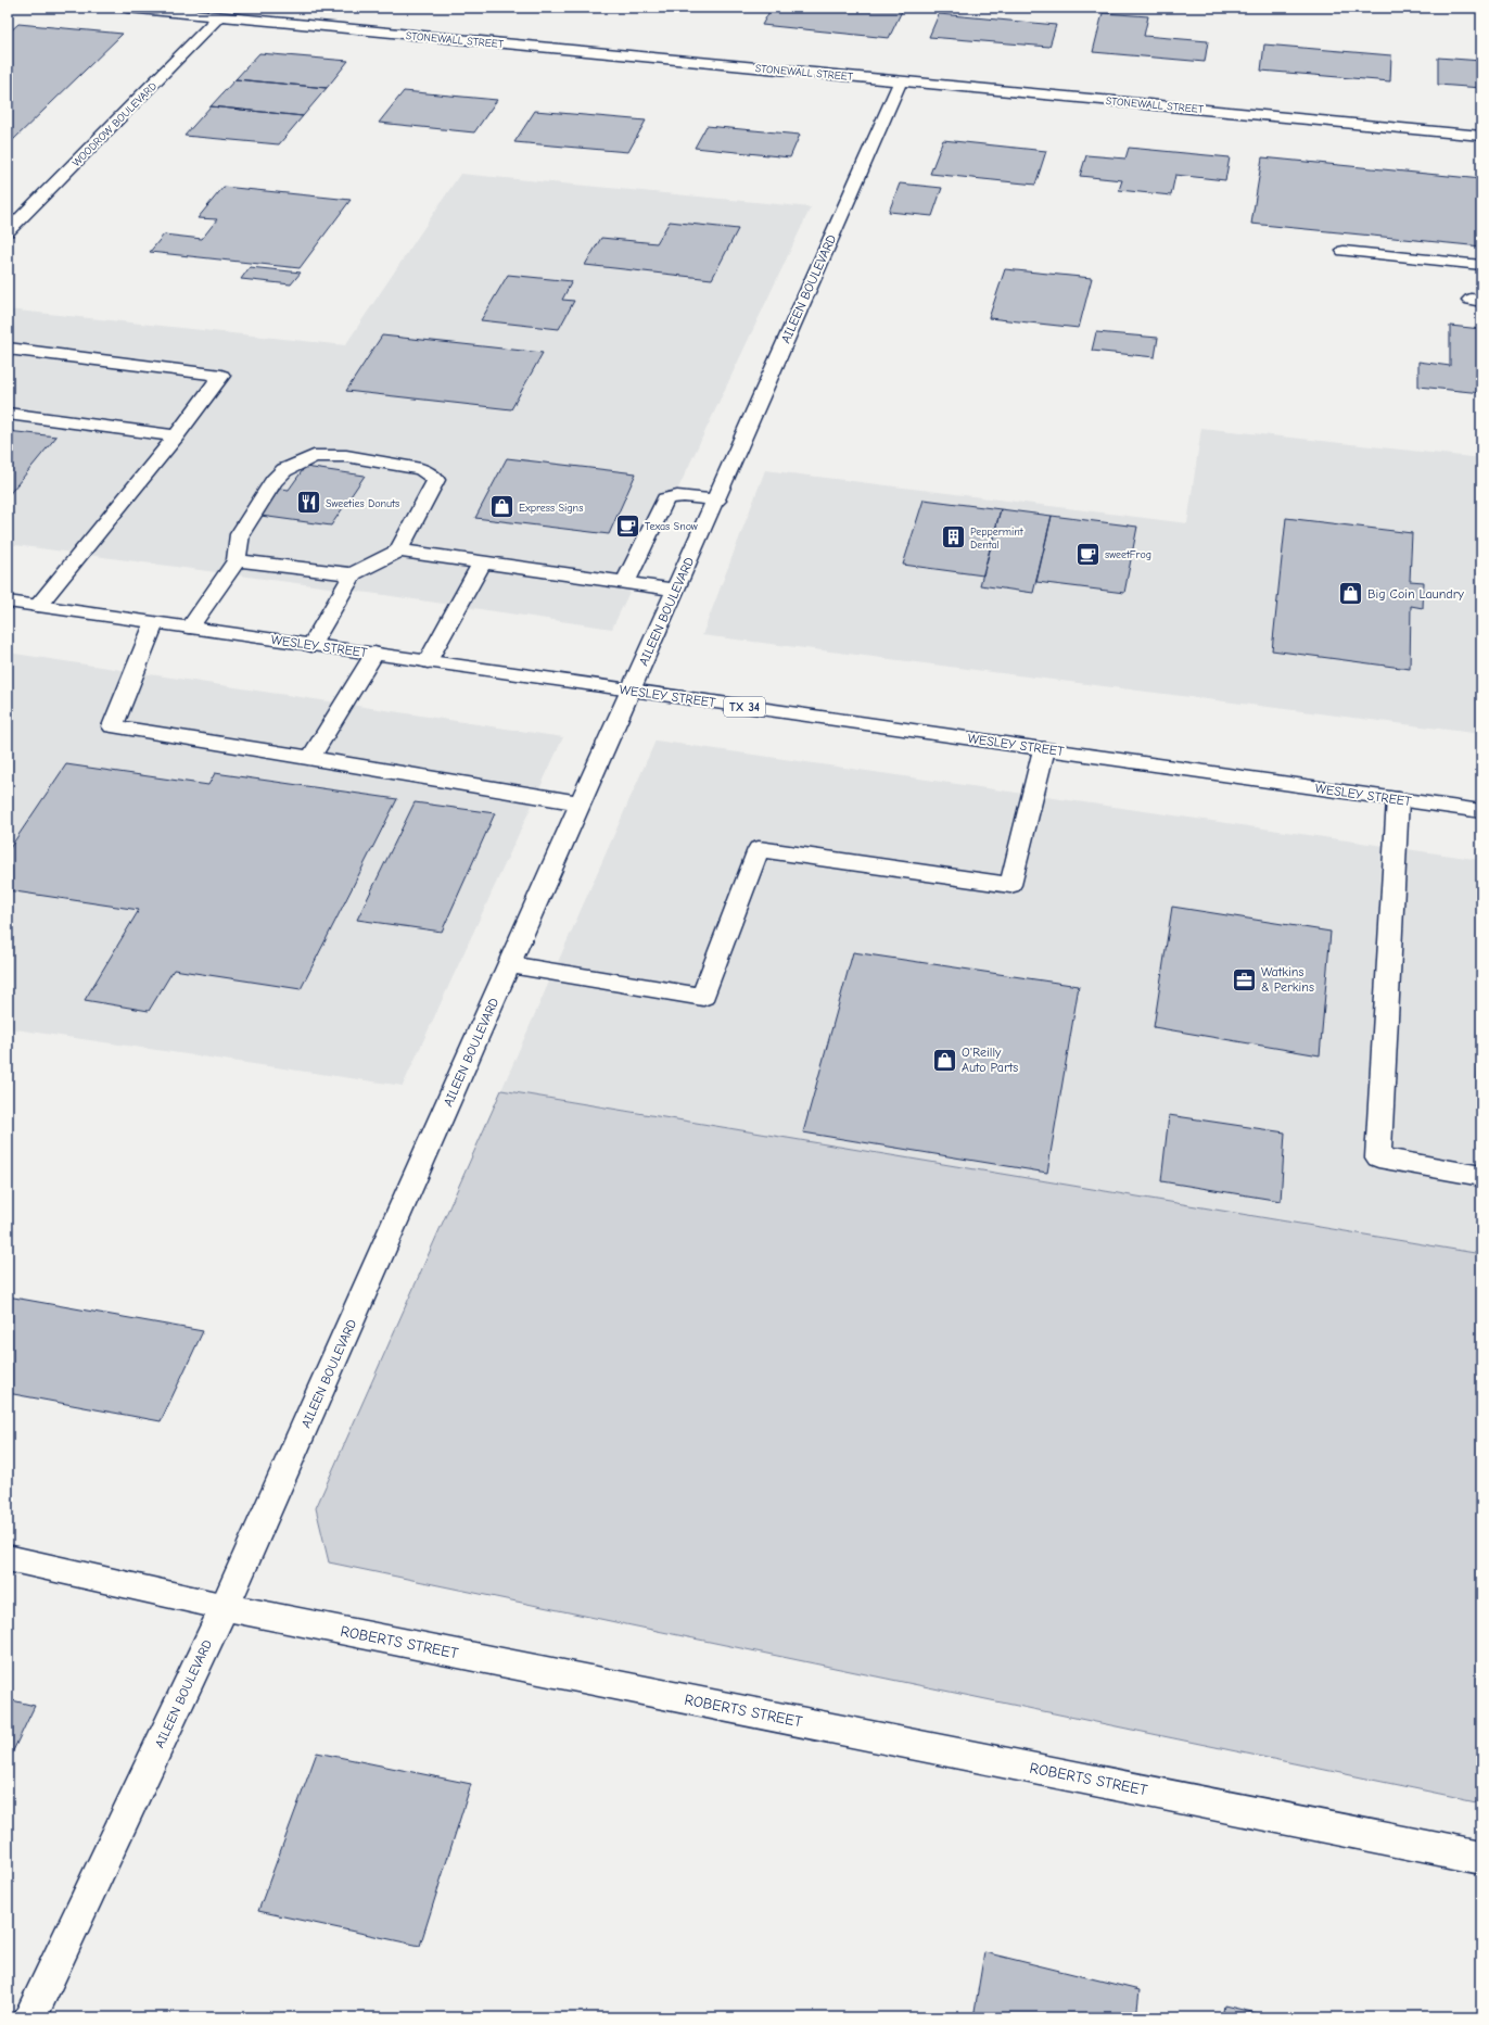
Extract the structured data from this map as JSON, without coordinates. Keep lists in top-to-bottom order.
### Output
{
  "streets": {
    "street": [
      "STONEWALL STREET",
      "WOODROW BOULEVARD",
      "AILEEN BOULEVARD",
      "WESLEY STREET",
      "TX 34",
      "ROBERTS STREET"
    ]
  },
  "crossings": [
    ["STONEWALL STREET", "WOODROW BOULEVARD"],
    ["STONEWALL STREET", "AILEEN BOULEVARD"],
    ["AILEEN BOULEVARD", "WESLEY STREET"],
    ["AILEEN BOULEVARD", "ROBERTS STREET"]
  ],
  "places": {
    "restaurant": ["Sweeties Donuts"],
    "shop": ["Express Signs", "Big Coin Laundry", "O'Reilly Auto Parts"],
    "cafe": ["Texas Snow", "sweetFrog"],
    "building": ["Peppermint Dental"],
    "office": ["Watkins & Perkins"]
  }
}
